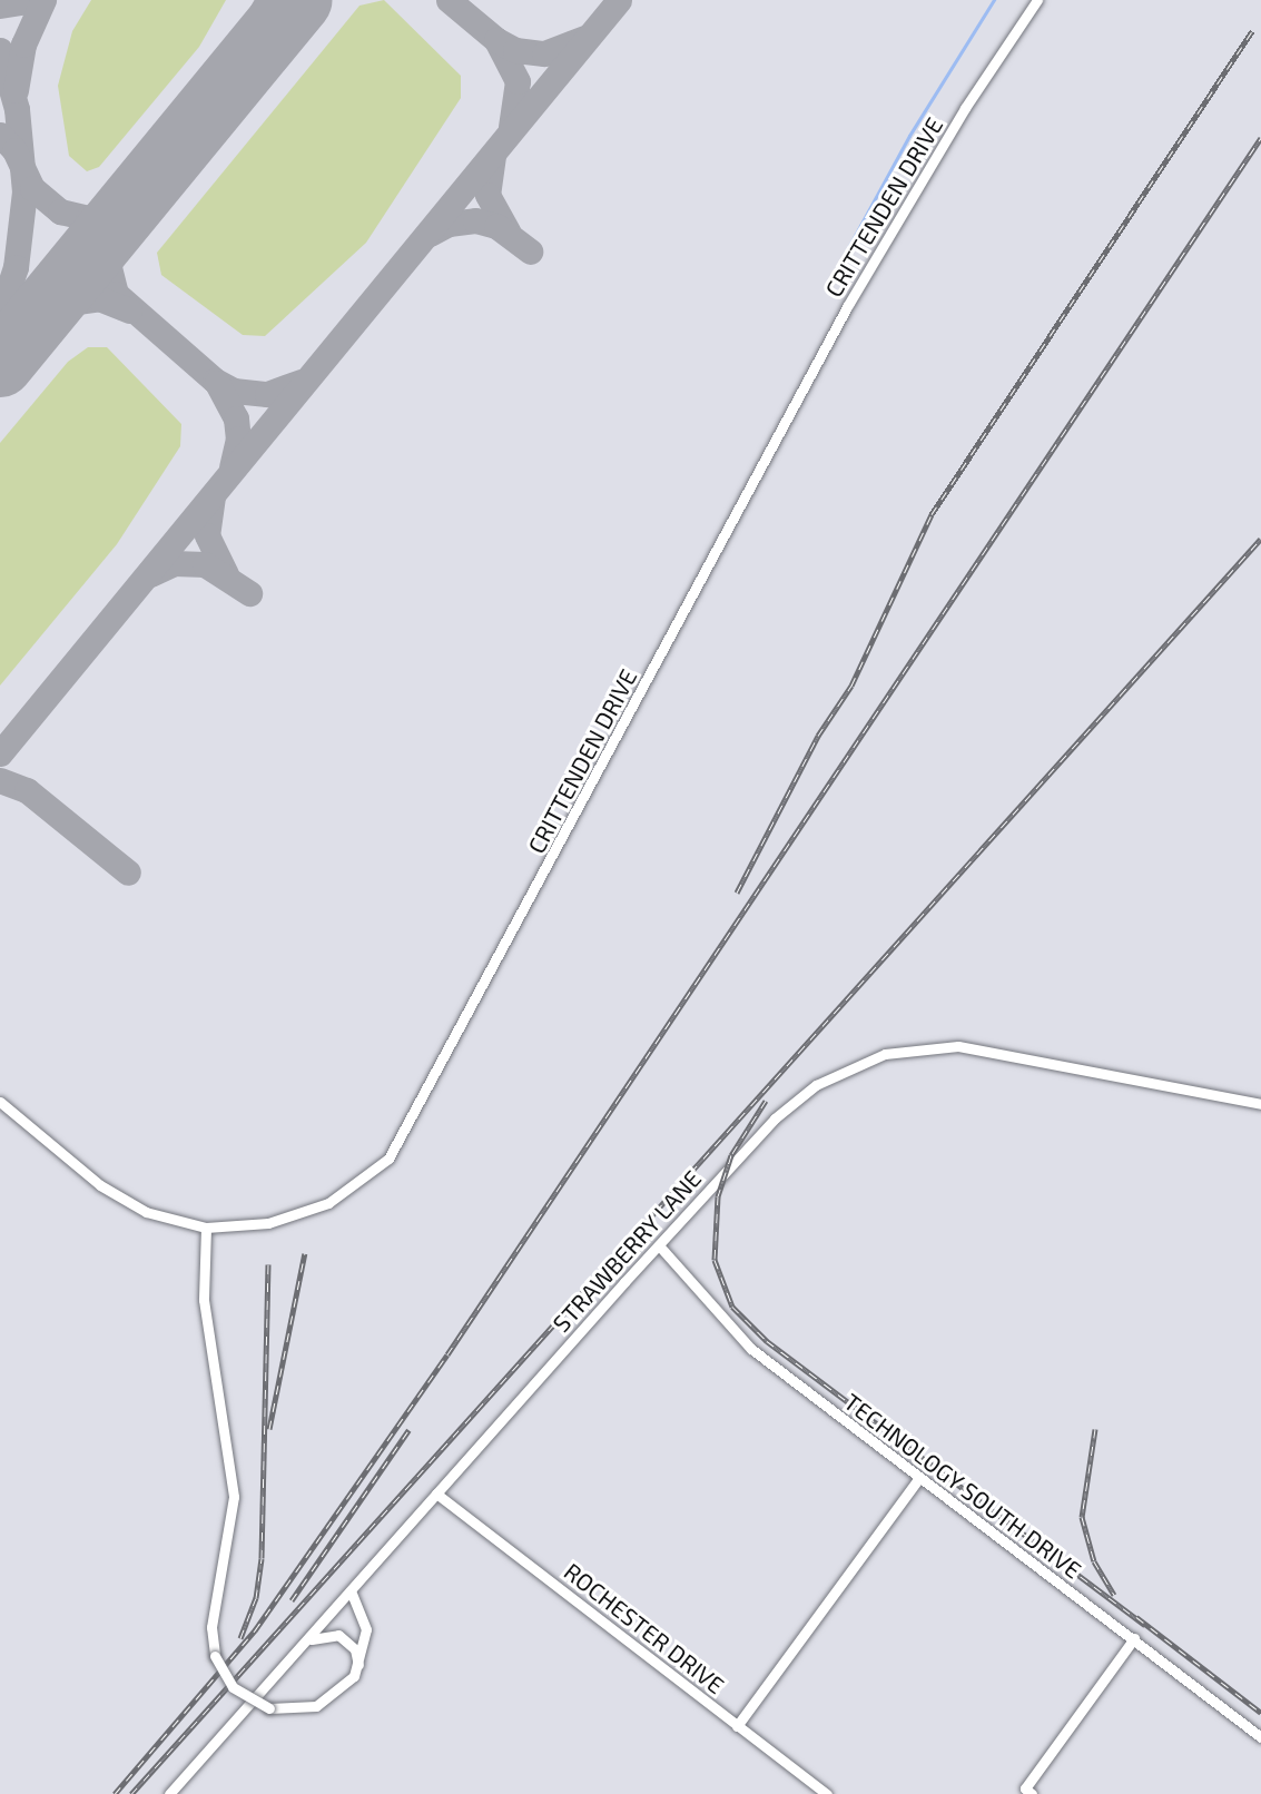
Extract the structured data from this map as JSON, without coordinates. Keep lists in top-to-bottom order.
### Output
{
  "streets": {
    "street": [
      "CRITTENDEN DRIVE",
      "STRAWBERRY LANE",
      "TECHNOLOGY SOUTH DRIVE",
      "ROCHESTER DRIVE"
    ]
  },
  "crossings": [
    ["STRAWBERRY LANE", "TECHNOLOGY SOUTH DRIVE"],
    ["STRAWBERRY LANE", "ROCHESTER DRIVE"]
  ]
}
